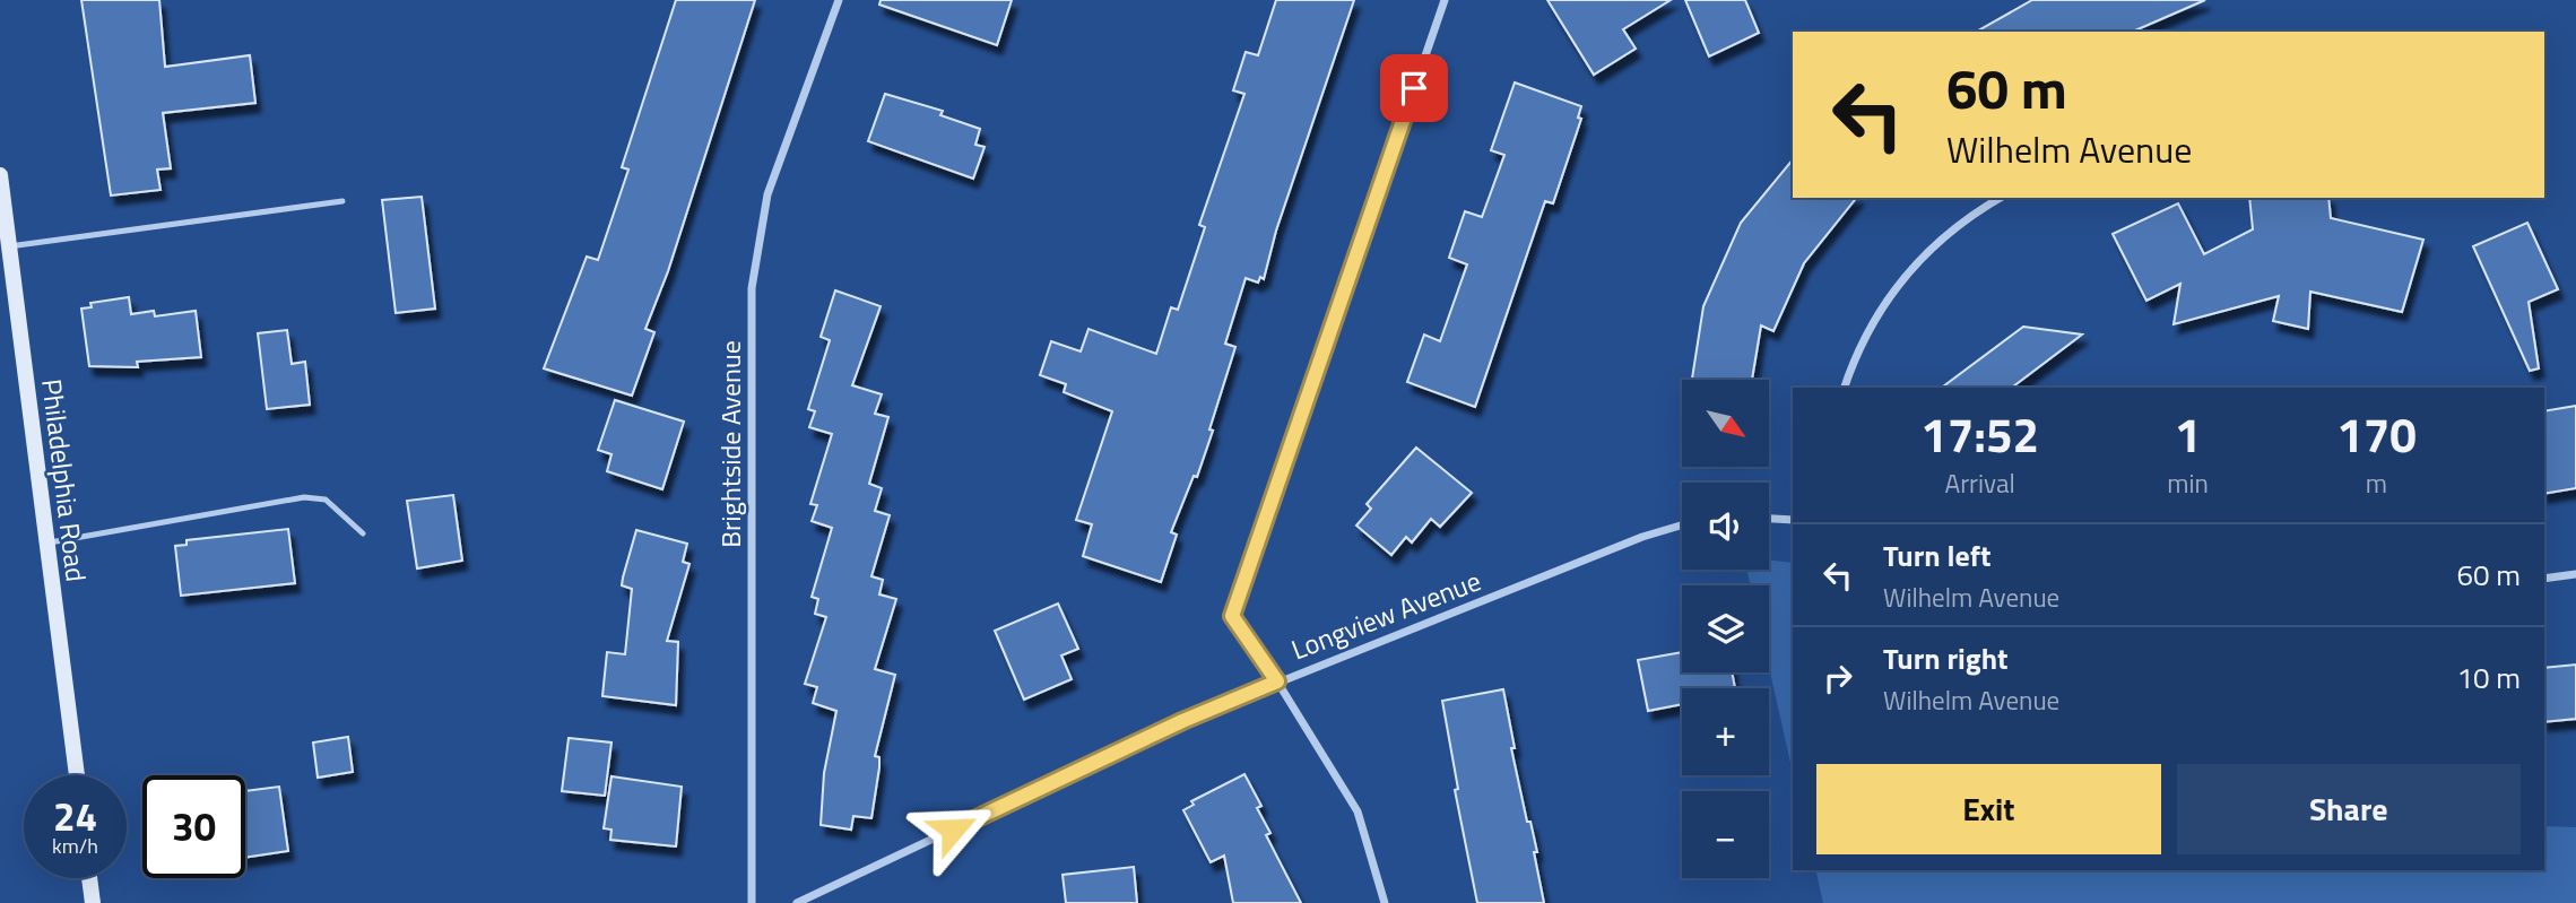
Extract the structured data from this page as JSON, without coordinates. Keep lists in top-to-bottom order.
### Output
{
  "streets": {
    "main road": ["Philadelphia Road"],
    "street": ["Brightside Avenue", "Longview Avenue"]
  },
  "north": "bottom right",
  "page": {
    "turn": ["60 m", "Wilhelm Avenue"],
    "map_buttons": ["+", "−"],
    "eta": [
      "17:52",
      "Arrival",
      "1",
      "min",
      "170",
      "m"
    ],
    "list": [
      {
        "name": "Turn left",
        "note": "Wilhelm Avenue",
        "value": "60 m"
      },
      {
        "name": "Turn right",
        "note": "Wilhelm Avenue",
        "value": "10 m"
      }
    ],
    "buttons": ["Exit", "Share"],
    "speed": "24 km/h",
    "limit": "30"
  }
}
